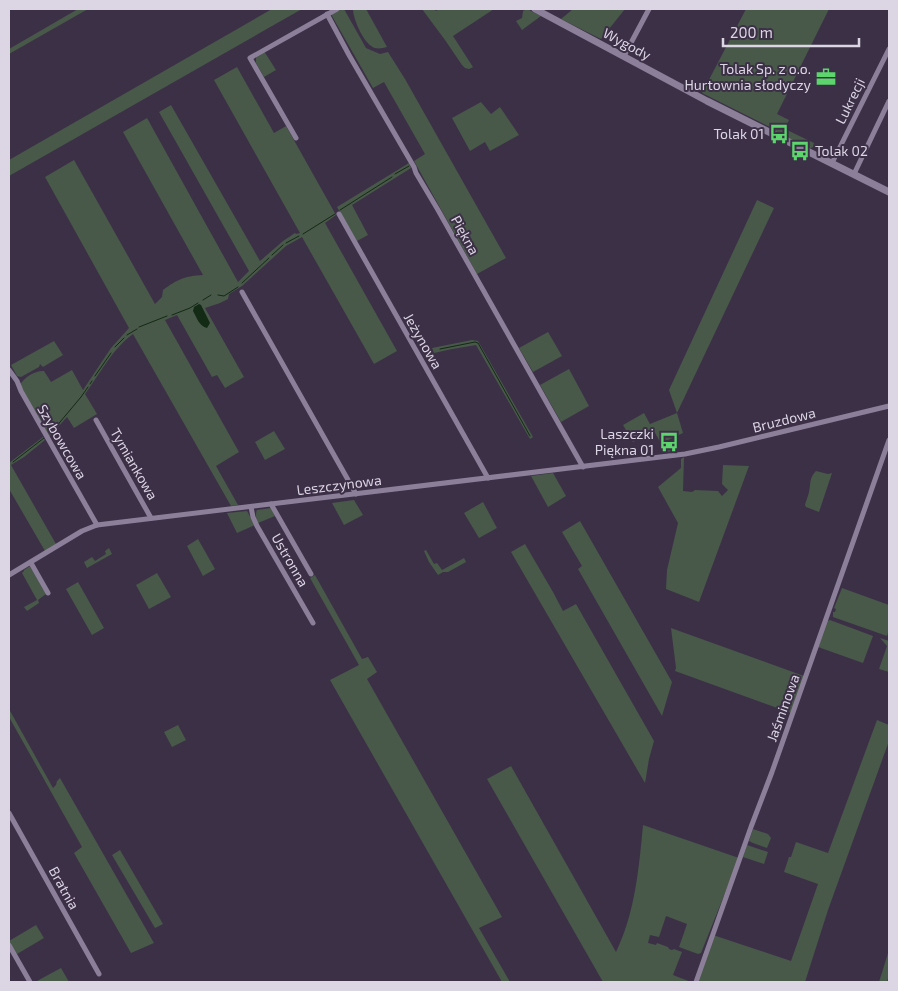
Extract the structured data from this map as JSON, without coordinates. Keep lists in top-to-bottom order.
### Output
{
  "streets": {
    "street": [
      "Wygody",
      "Lukrecji",
      "Piękna",
      "Jeżynowa",
      "Bruzdowa",
      "Szybowcowa",
      "Tymiankowa",
      "Leszczynowa",
      "Ustronna",
      "Jaśminowa",
      "Bratnia"
    ]
  },
  "crossings": [
    ["Wygody", "Lukrecji"],
    ["Piękna", "Leszczynowa"],
    ["Jeżynowa", "Leszczynowa"],
    ["Bruzdowa", "Leszczynowa"],
    ["Szybowcowa", "Leszczynowa"],
    ["Tymiankowa", "Leszczynowa"],
    ["Leszczynowa", "Ustronna"]
  ],
  "places": {
    "office": ["Tolak Sp. z o.o. Hurtownia słodyczy"],
    "bus stop": ["Tolak 01", "Tolak 02", "Laszczki Piękna 01"]
  },
  "scale_bar": "200 m"
}
